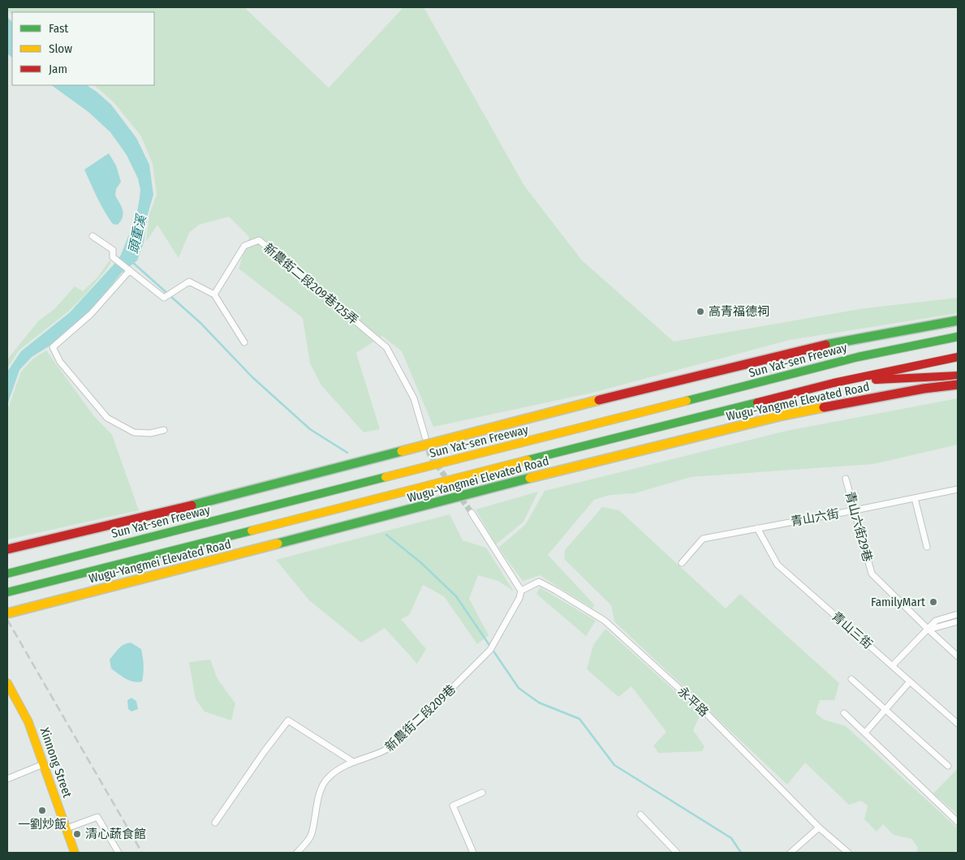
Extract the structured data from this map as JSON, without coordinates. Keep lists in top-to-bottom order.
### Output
{
  "streets": {
    "main road": ["Sun Yat-sen Freeway", "Wugu-Yangmei Elevated Road", "Xinnong Street"],
    "street": [
      "新農街二段209巷125弄",
      "青山六街",
      "青山六街29巷",
      "青山三街",
      "永平路",
      "新農街二段209巷"
    ]
  },
  "crossings": [
    ["青山六街", "青山六街29巷"],
    ["青山六街", "青山三街"],
    ["永平路", "新農街二段209巷"]
  ],
  "water": ["頭重溪"],
  "places": [
    "高青福德祠",
    "FamilyMart",
    "一劉炒飯",
    "清心蔬食館"
  ],
  "legend": ["Fast", "Slow", "Jam"]
}
